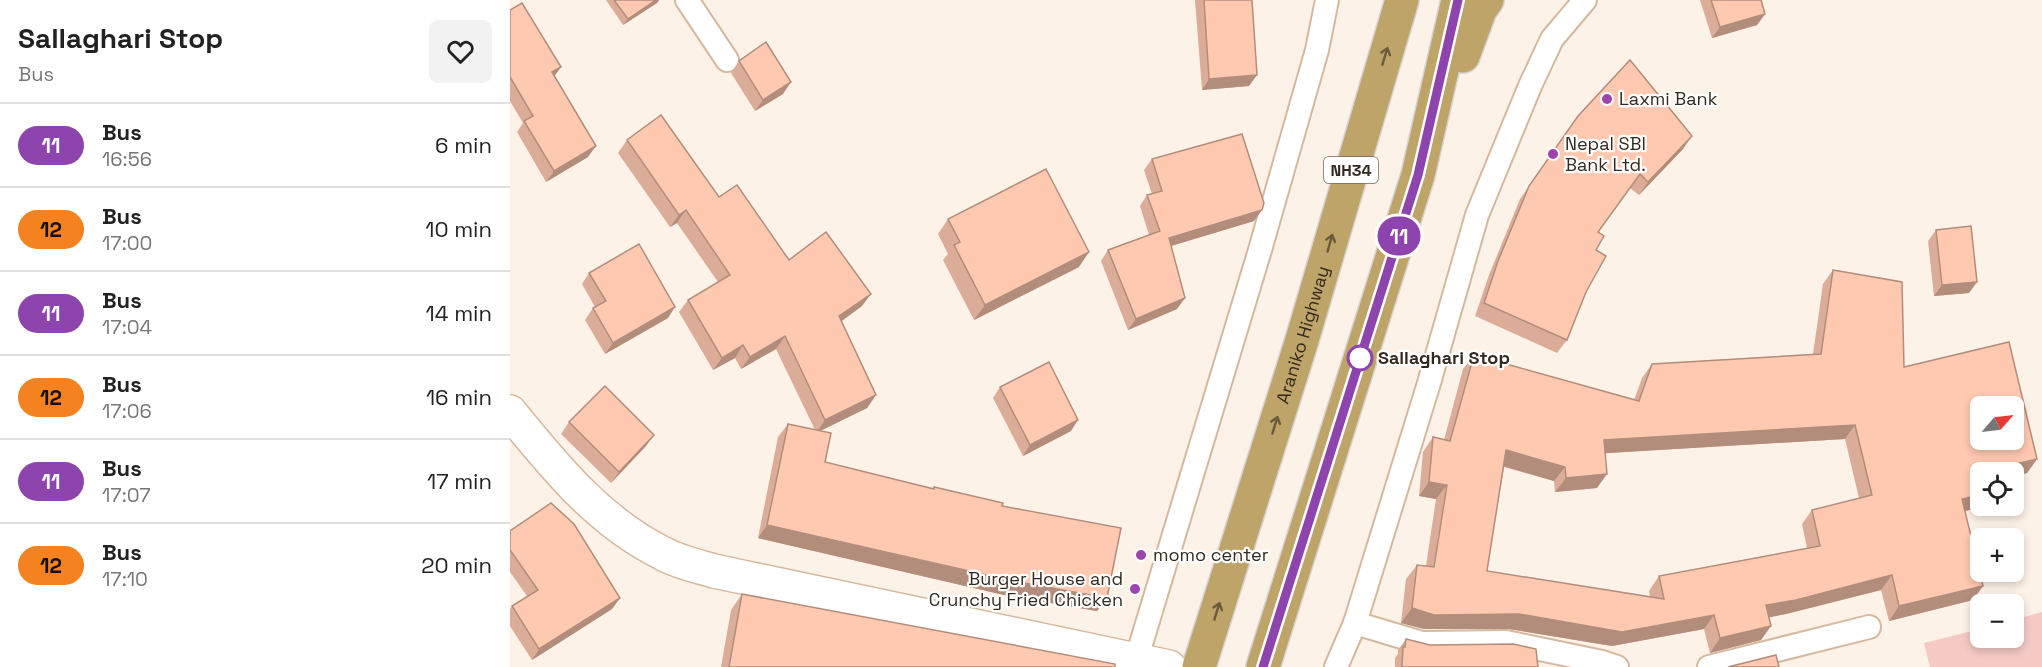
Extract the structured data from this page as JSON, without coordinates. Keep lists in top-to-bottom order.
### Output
{
  "streets": {
    "highway": ["NH34", "Araniko Highway"]
  },
  "places": [
    "Laxmi Bank",
    "Nepal SBI Bank Ltd.",
    "Sallaghari Stop",
    "momo center",
    "Burger House and Crunchy Fried Chicken"
  ],
  "lines": ["bus line 11"],
  "north": "top right",
  "page": {
    "heading": ["Sallaghari Stop", "Bus"],
    "on_map": "11",
    "list": [
      {
        "mark": "11",
        "name": "Bus",
        "note": "16:56",
        "value": "6 min"
      },
      {
        "mark": "12",
        "name": "Bus",
        "note": "17:00",
        "value": "10 min"
      },
      {
        "mark": "11",
        "name": "Bus",
        "note": "17:04",
        "value": "14 min"
      },
      {
        "mark": "12",
        "name": "Bus",
        "note": "17:06",
        "value": "16 min"
      },
      {
        "mark": "11",
        "name": "Bus",
        "note": "17:07",
        "value": "17 min"
      },
      {
        "mark": "12",
        "name": "Bus",
        "note": "17:10",
        "value": "20 min"
      }
    ],
    "map_buttons": ["+", "−"]
  }
}
